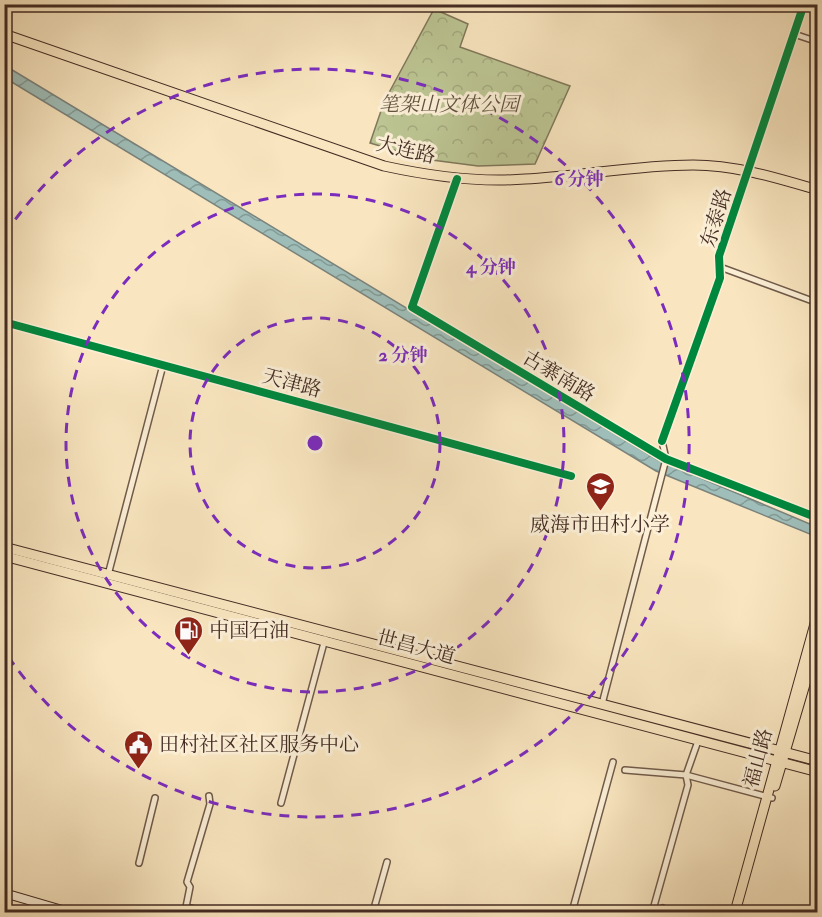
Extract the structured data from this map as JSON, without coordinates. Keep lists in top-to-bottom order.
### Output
{
  "streets": {
    "main road": ["大连路", "世昌大道", "福山路"],
    "street": ["东泰路", "古寨南路", "天津路"]
  },
  "crossings": [
    ["大连路", "东泰路"],
    ["大连路", "古寨南路"],
    ["世昌大道", "福山路"]
  ],
  "parks": ["笔架山文体公园"],
  "places": {
    "school or university": ["威海市田村小学"],
    "fuel station": ["中国石油"],
    "public building": ["田村社区社区服务中心"]
  },
  "rings": ["6 分钟", "4 分钟", "2 分钟"]
}
